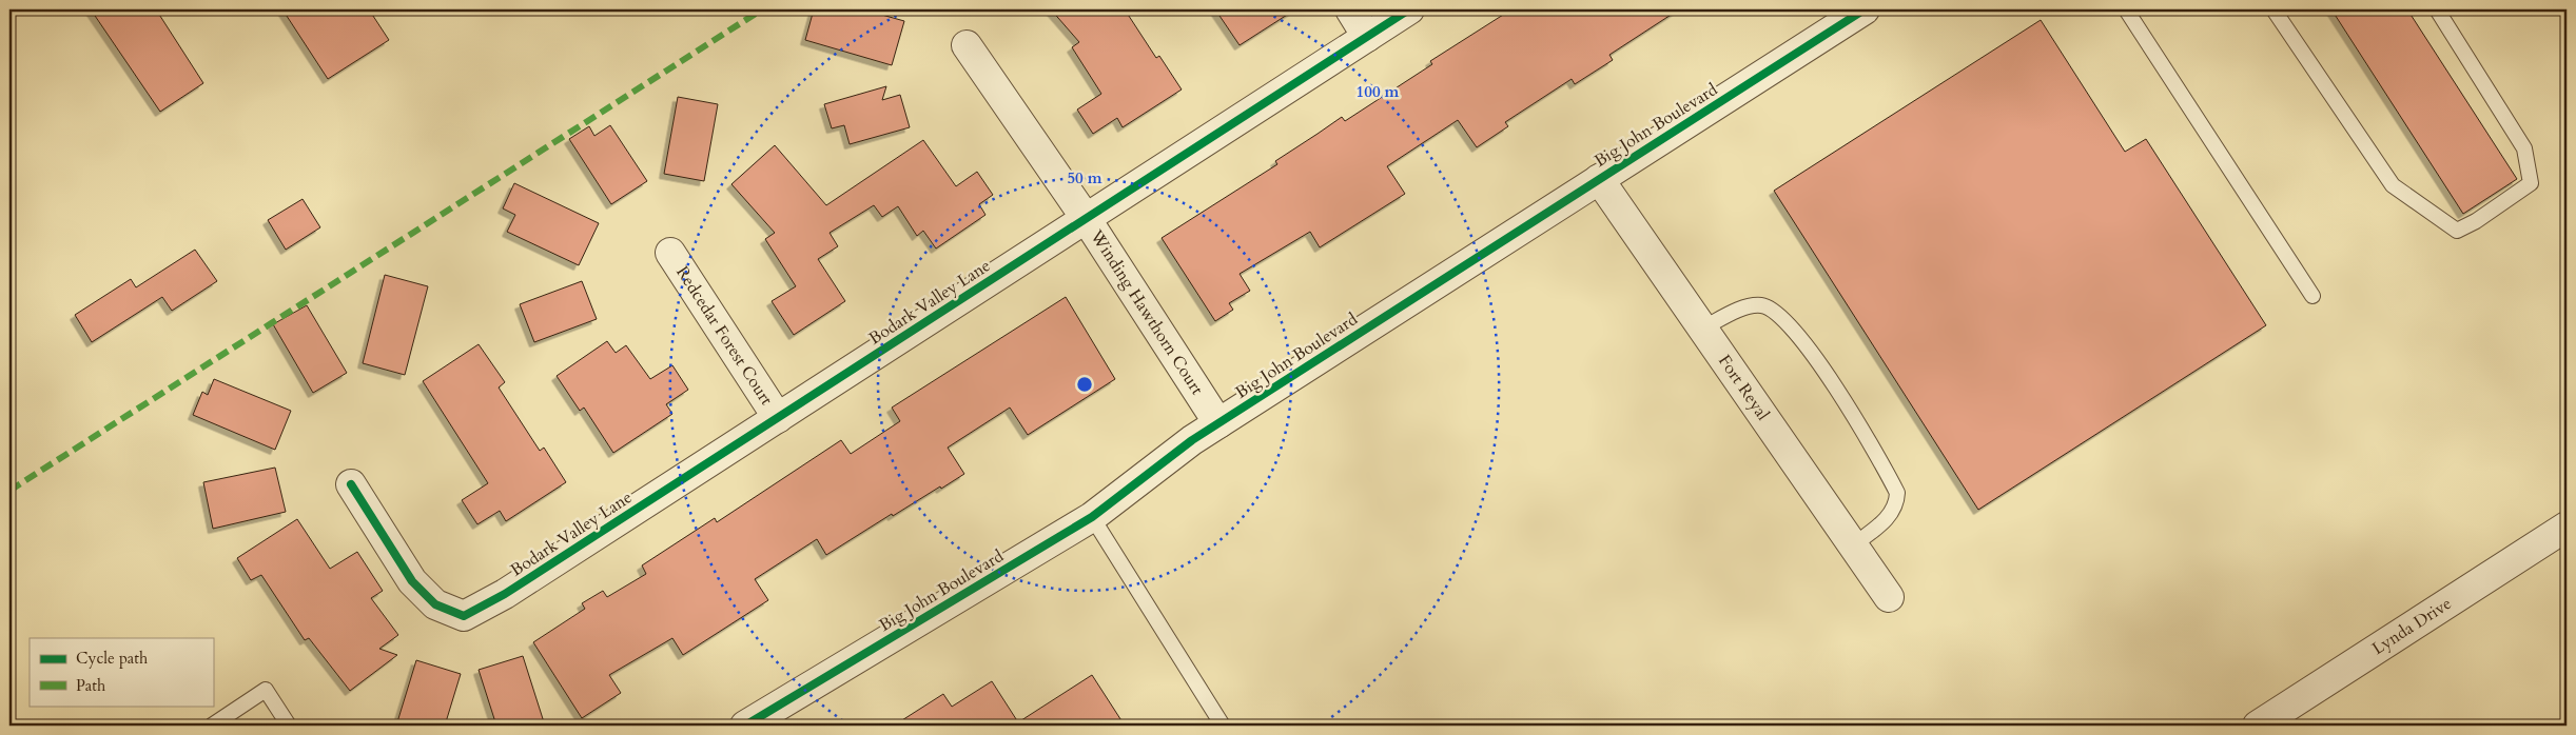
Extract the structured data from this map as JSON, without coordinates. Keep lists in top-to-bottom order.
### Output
{
  "streets": {
    "street": [
      "Big John Boulevard",
      "Bodark Valley Lane",
      "Winding Hawthorn Court",
      "Redcedar Forest Court",
      "Fort Reyal",
      "Lynda Drive"
    ]
  },
  "crossings": [
    ["Big John Boulevard", "Winding Hawthorn Court"],
    ["Big John Boulevard", "Fort Reyal"],
    ["Bodark Valley Lane", "Winding Hawthorn Court"],
    ["Bodark Valley Lane", "Redcedar Forest Court"]
  ],
  "legend": ["Cycle path", "Path"],
  "rings": ["100 m", "50 m"]
}
